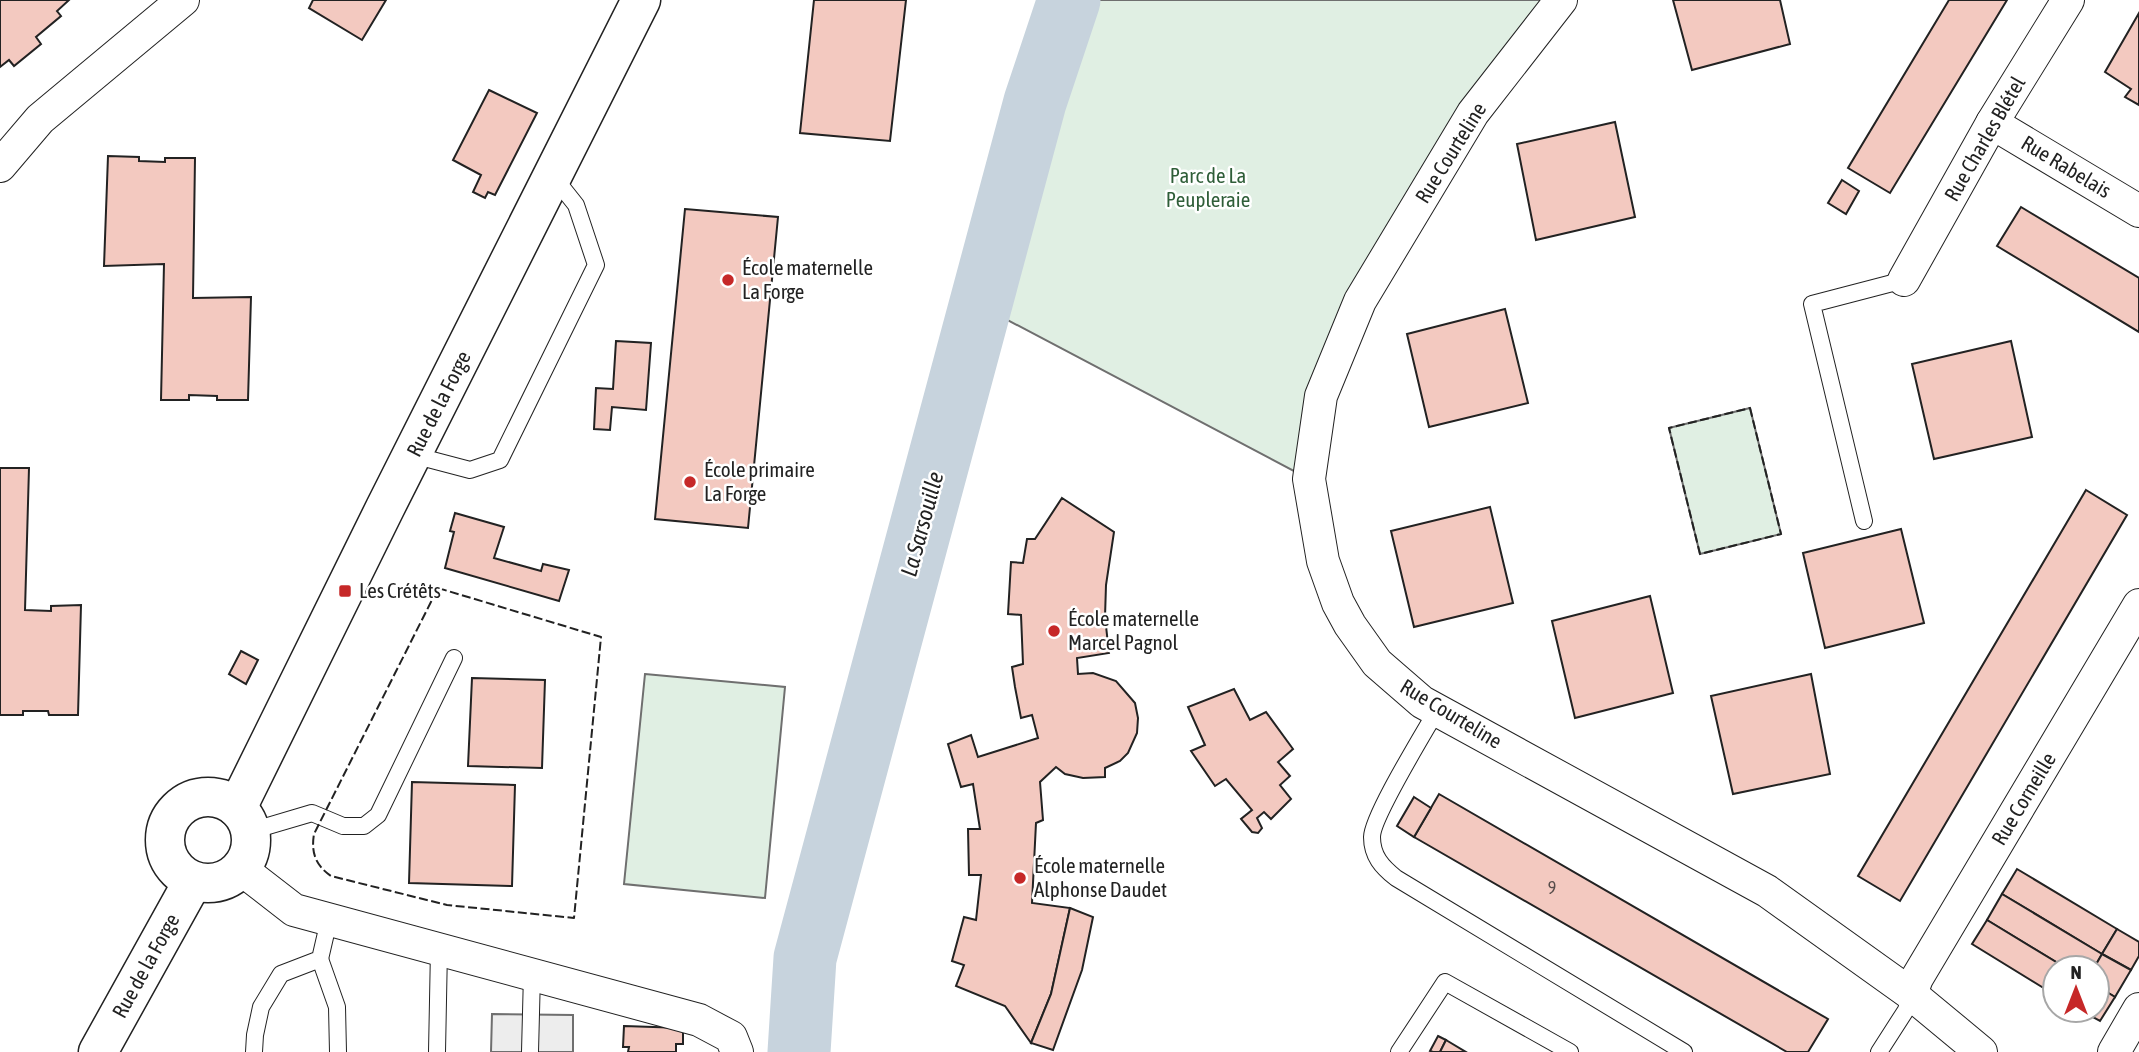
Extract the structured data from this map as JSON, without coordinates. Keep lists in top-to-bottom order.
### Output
{
  "streets": {
    "main road": ["Rue de la Forge"],
    "street": [
      "Rue Charles Blétel",
      "Rue Courteline",
      "Rue Rabelais",
      "Rue Corneille"
    ]
  },
  "crossings": [
    ["Rue Charles Blétel", "Rue Rabelais"],
    ["Rue Courteline", "Rue Corneille"]
  ],
  "water": ["La Sarsouille"],
  "parks": ["Parc de La Peupleraie"],
  "places": {
    "other": [
      "École maternelle La Forge",
      "École primaire La Forge",
      "École maternelle Marcel Pagnol",
      "École maternelle Alphonse Daudet"
    ],
    "transit": ["Les Crétêts"]
  },
  "house_numbers": ["9"],
  "north": "top"
}
